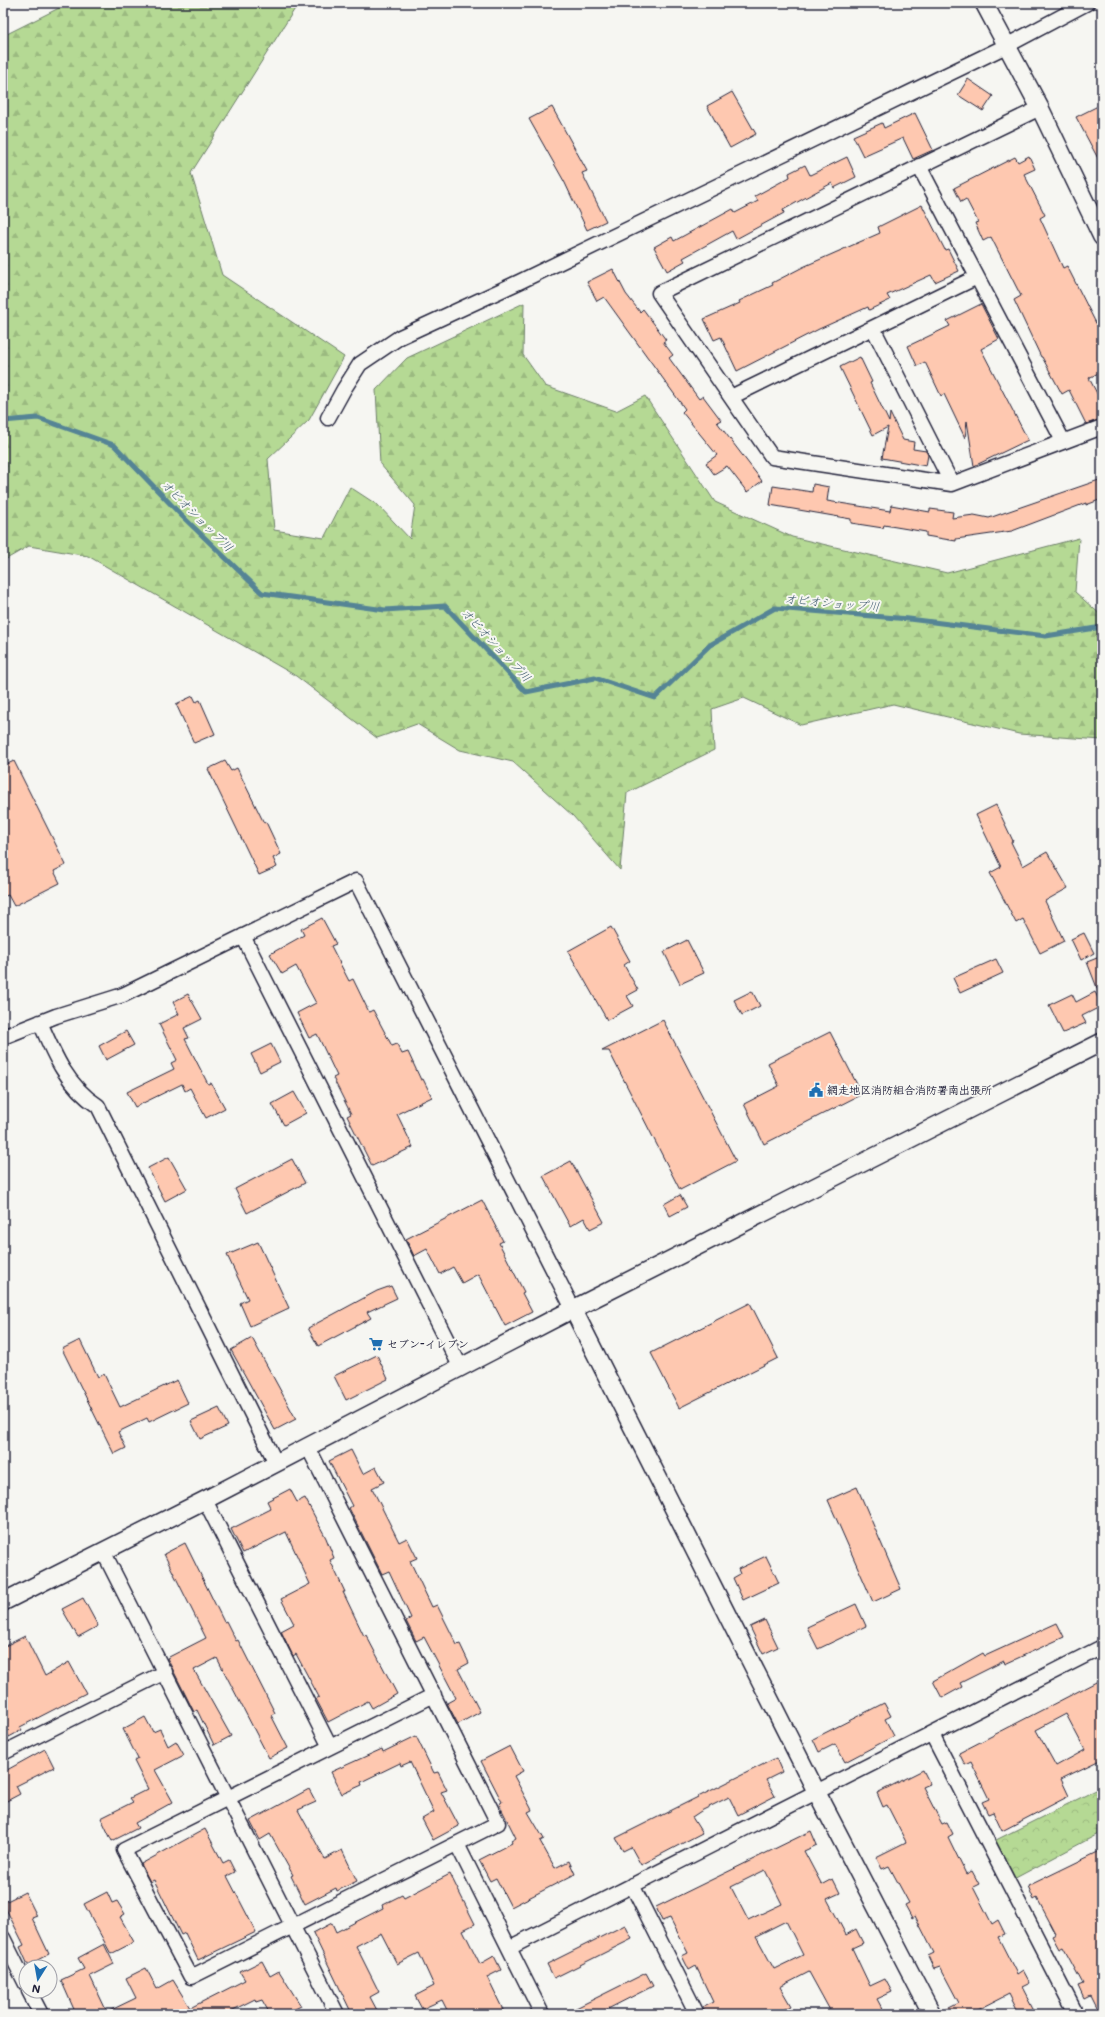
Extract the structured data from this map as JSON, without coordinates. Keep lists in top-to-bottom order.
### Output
{
  "water": ["オビオショップ川"],
  "places": {
    "public building": ["網走地区消防組合消防署南出張所"],
    "supermarket": ["セブン-イレブン"]
  },
  "north": "bottom"
}
